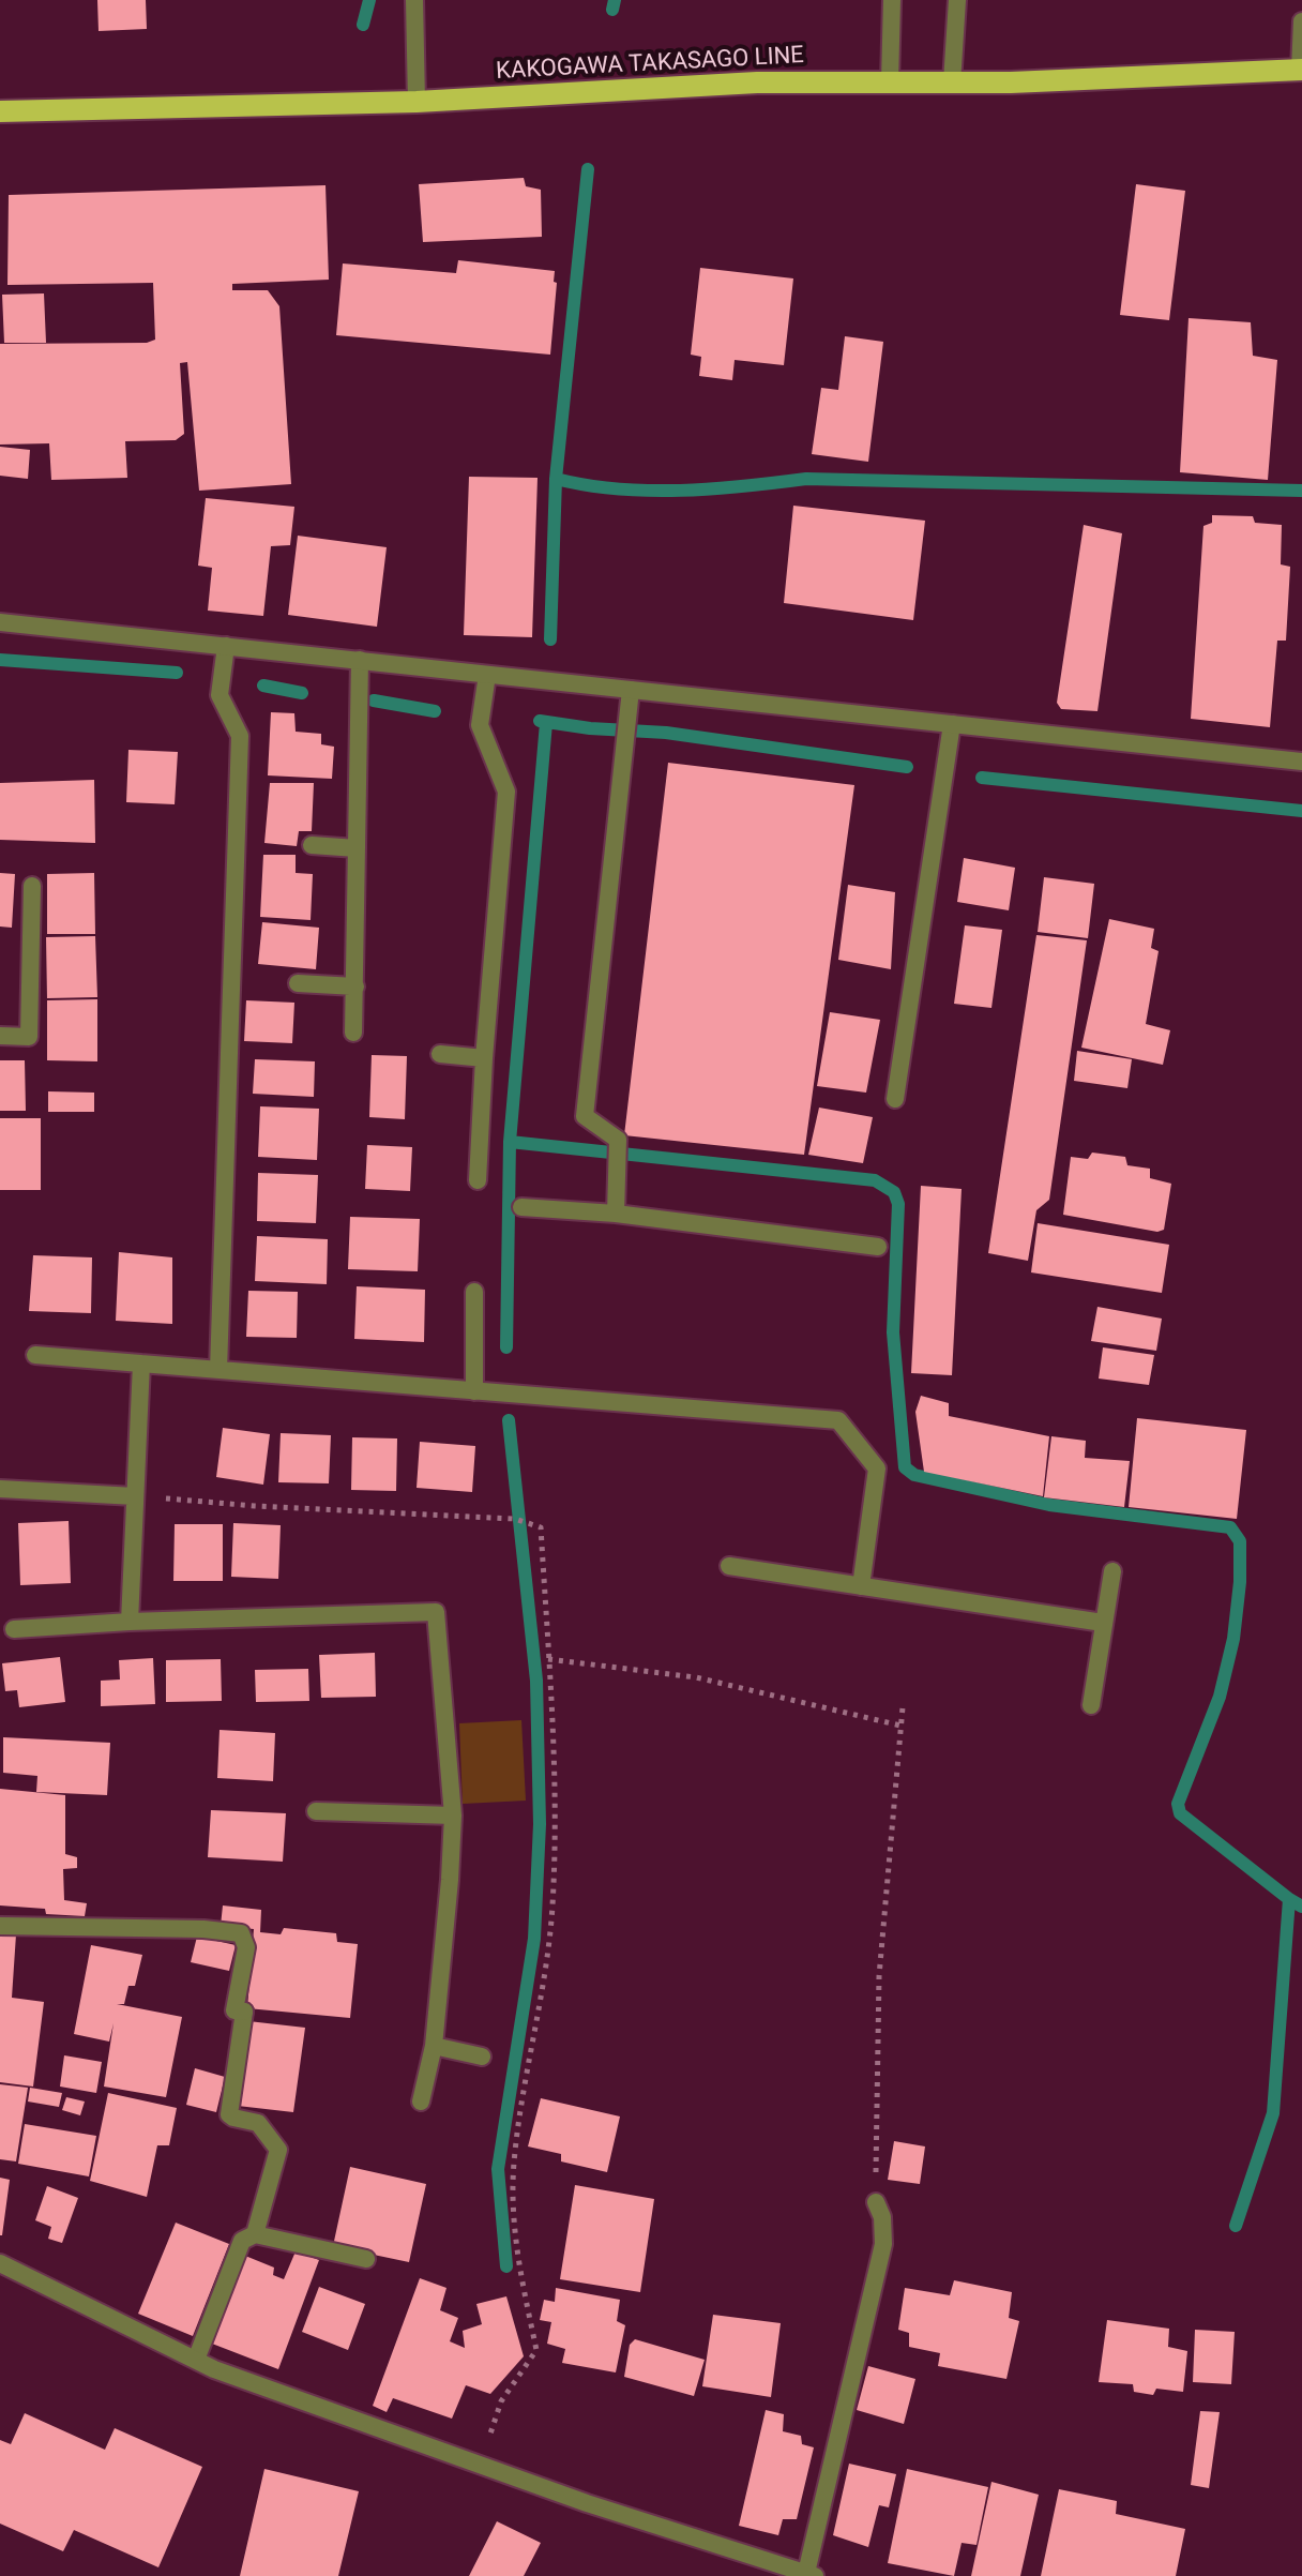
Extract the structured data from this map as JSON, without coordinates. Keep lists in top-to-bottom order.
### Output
{
  "streets": {
    "main road": ["KAKOGAWA TAKASAGO LINE"]
  }
}
